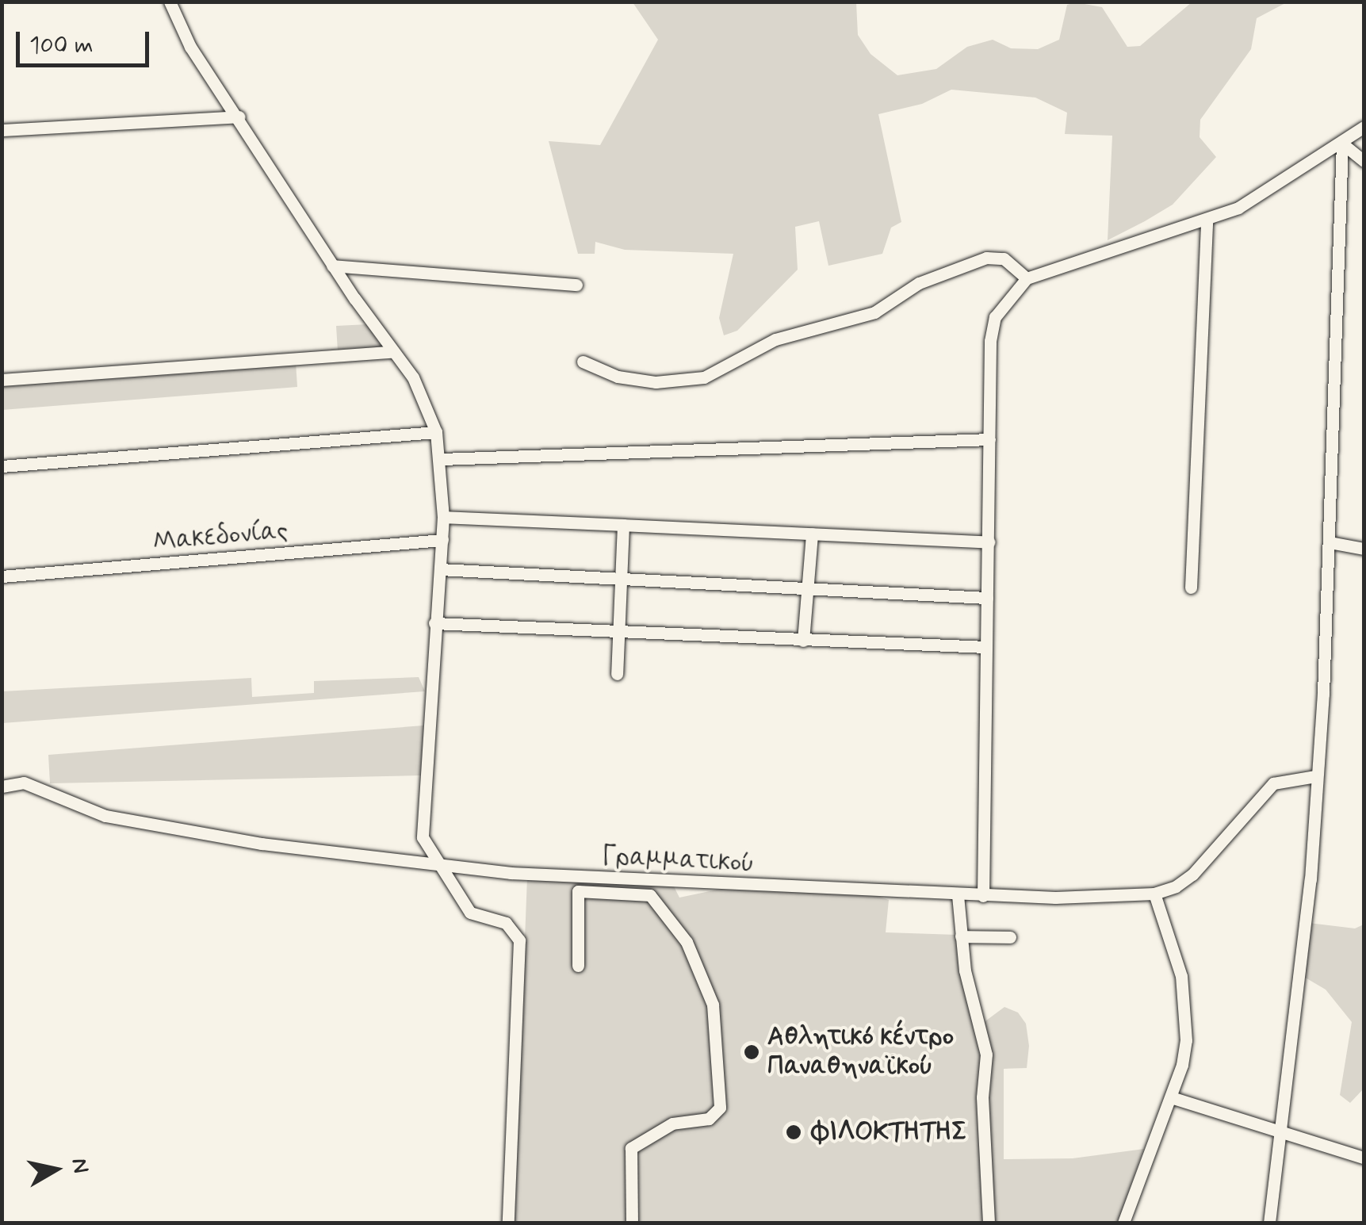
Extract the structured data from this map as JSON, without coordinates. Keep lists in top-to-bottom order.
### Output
{
  "streets": {
    "street": ["Μακεδονίας", "Γραμματικού"]
  },
  "places": ["Αθλητικό κέντρο Παναθηναϊκού", "ΦΙΛΟΚΤΗΤΗΣ"],
  "scale_bar": "100 m",
  "north": "right"
}
